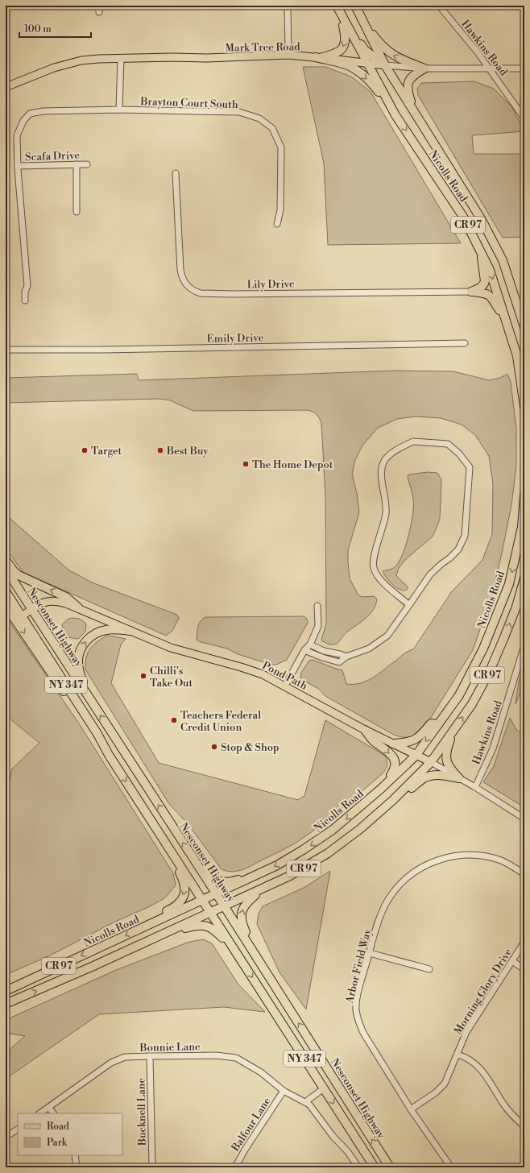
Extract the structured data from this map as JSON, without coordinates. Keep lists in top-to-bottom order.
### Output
{
  "streets": {
    "highway": [
      "Nicolls Road",
      "CR 97",
      "Nesconset Highway",
      "NY 347"
    ],
    "main road": ["Mark Tree Road", "Pond Path"],
    "street": [
      "Hawkins Road",
      "Brayton Court South",
      "Scafa Drive",
      "Lily Drive",
      "Emily Drive",
      "Arbor Field Way",
      "Morning Glory Drive",
      "Bonnie Lane",
      "Bucknell Lane",
      "Balfour Lane"
    ]
  },
  "crossings": [
    ["Mark Tree Road", "Hawkins Road"],
    ["Mark Tree Road", "Nicolls Road"],
    ["Hawkins Road", "Pond Path"],
    ["Brayton Court South", "Scafa Drive"],
    ["Nicolls Road", "Nesconset Highway"],
    ["Nicolls Road", "Pond Path"],
    ["Nicolls Road", "NY 347"],
    ["CR 97", "Nesconset Highway"],
    ["CR 97", "Pond Path"],
    ["CR 97", "NY 347"],
    ["Nesconset Highway", "Pond Path"],
    ["Pond Path", "NY 347"],
    ["Arbor Field Way", "Morning Glory Drive"],
    ["Bonnie Lane", "Bucknell Lane"],
    ["Bonnie Lane", "Balfour Lane"]
  ],
  "one_way": ["Nicolls Road"],
  "places": [
    "Target",
    "Best Buy",
    "The Home Depot",
    "Chilli's Take Out",
    "Teachers Federal Credit Union",
    "Stop & Shop"
  ],
  "legend": ["Road", "Park"],
  "scale_bar": "100 m"
}
